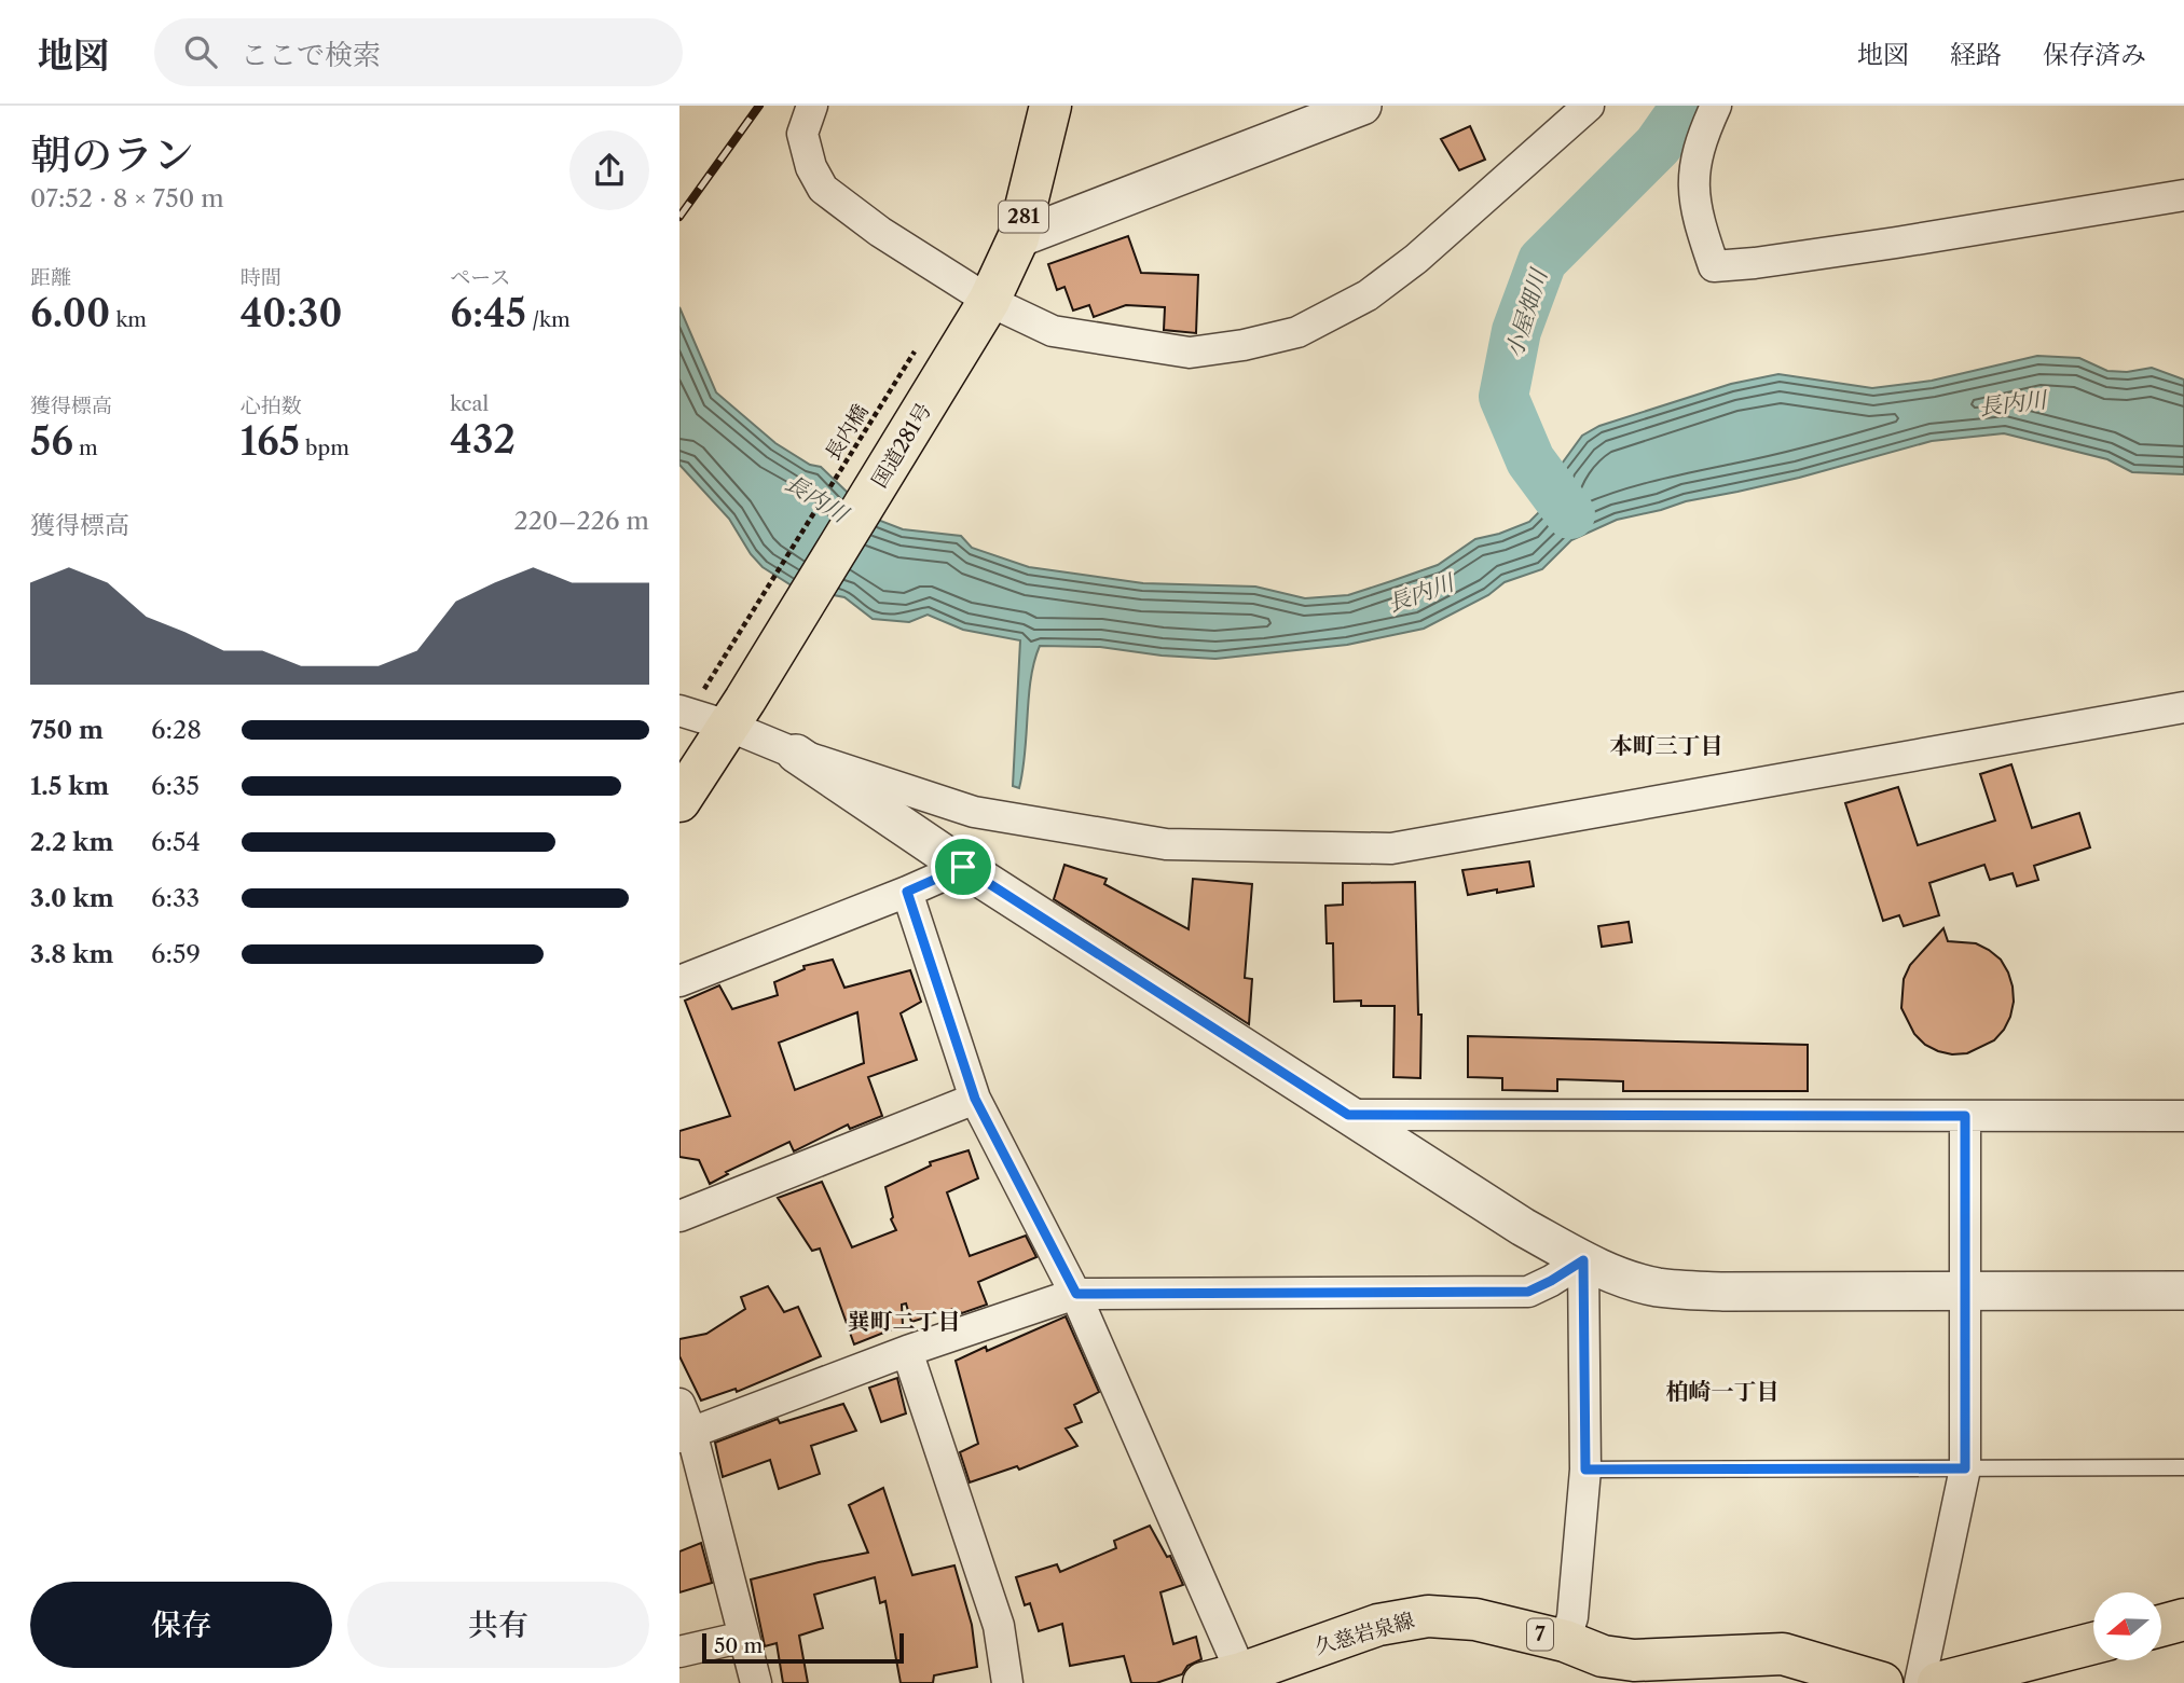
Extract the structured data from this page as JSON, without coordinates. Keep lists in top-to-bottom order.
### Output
{
  "streets": {
    "main road": [
      "281",
      "国道281号",
      "久慈岩泉線",
      "7"
    ],
    "path": ["長内橋"]
  },
  "districts": ["本町三丁目", "巽町二丁目", "柏崎一丁目"],
  "water": ["小屋畑川", "長内川"],
  "scale_bar": "50 m",
  "north": "left",
  "page": {
    "header": "地図",
    "search": "ここで検索",
    "nav": ["地図", "経路", "保存済み"],
    "heading": ["朝のラン", "07:52 · 8 × 750 m"],
    "stats": [
      ["距離", "6.00 km"],
      ["時間", "40:30"],
      ["ペース", "6:45 /km"],
      ["獲得標高", "56 m"],
      ["心拍数", "165 bpm"],
      ["kcal", "432"]
    ],
    "chart": ["獲得標高", "220–226 m"],
    "list": [
      {
        "name": "750 m",
        "note": "6:28"
      },
      {
        "name": "1.5 km",
        "note": "6:35"
      },
      {
        "name": "2.2 km",
        "note": "6:54"
      },
      {
        "name": "3.0 km",
        "note": "6:33"
      },
      {
        "name": "3.8 km",
        "note": "6:59"
      }
    ],
    "buttons": ["保存", "共有"],
    "scale": "50 m"
  }
}
